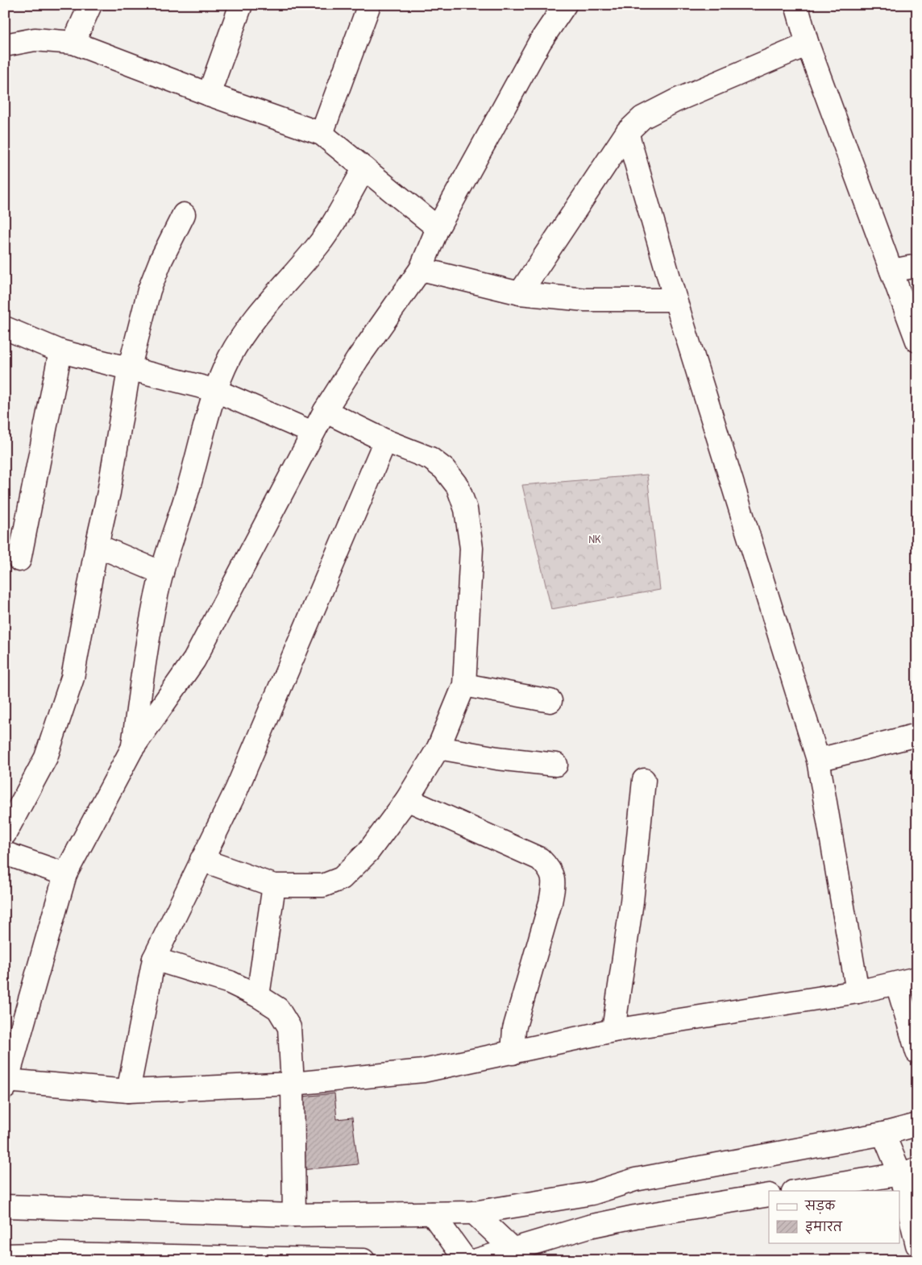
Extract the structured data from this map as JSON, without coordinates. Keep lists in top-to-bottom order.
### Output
{
  "parks": ["NK"],
  "legend": ["सड़क", "इमारत"]
}
